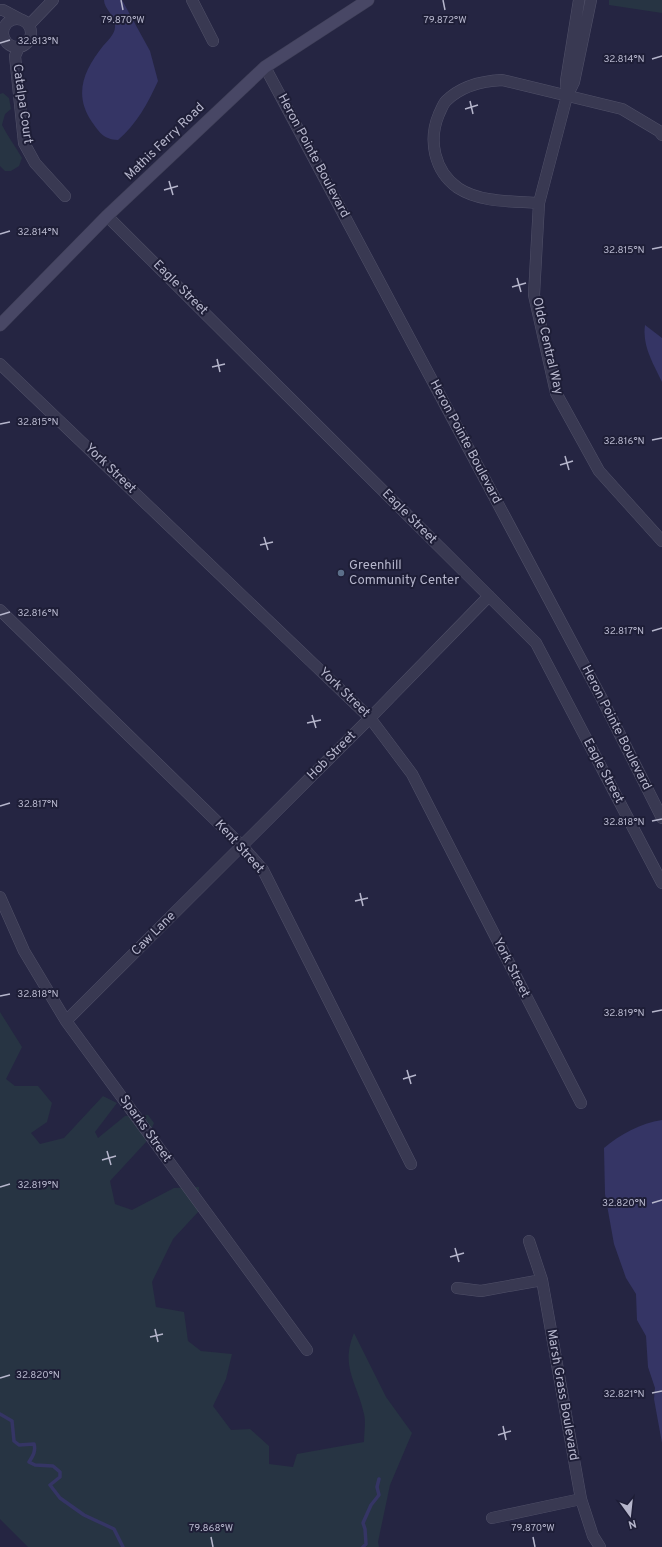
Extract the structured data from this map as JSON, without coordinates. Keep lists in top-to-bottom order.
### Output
{
  "streets": {
    "main road": ["Mathis Ferry Road"],
    "street": [
      "Catalpa Court",
      "Heron Pointe Boulevard",
      "Eagle Street",
      "Olde Central Way",
      "York Street",
      "Hob Street",
      "Kent Street",
      "Caw Lane",
      "Sparks Street",
      "Marsh Grass Boulevard"
    ]
  },
  "crossings": [
    ["Mathis Ferry Road", "Heron Pointe Boulevard"],
    ["Mathis Ferry Road", "Eagle Street"],
    ["Eagle Street", "Hob Street"],
    ["York Street", "Hob Street"],
    ["Hob Street", "Kent Street"],
    ["Hob Street", "Caw Lane"],
    ["Kent Street", "Caw Lane"],
    ["Caw Lane", "Sparks Street"]
  ],
  "places": ["Greenhill Community Center"],
  "north": "bottom",
  "coordinates": [
    "79.870°W",
    "79.872°W",
    "32.813°N",
    "32.814°N",
    "32.815°N",
    "32.816°N",
    "32.817°N",
    "32.818°N",
    "32.819°N",
    "32.820°N",
    "32.821°N",
    "79.868°W"
  ]
}
